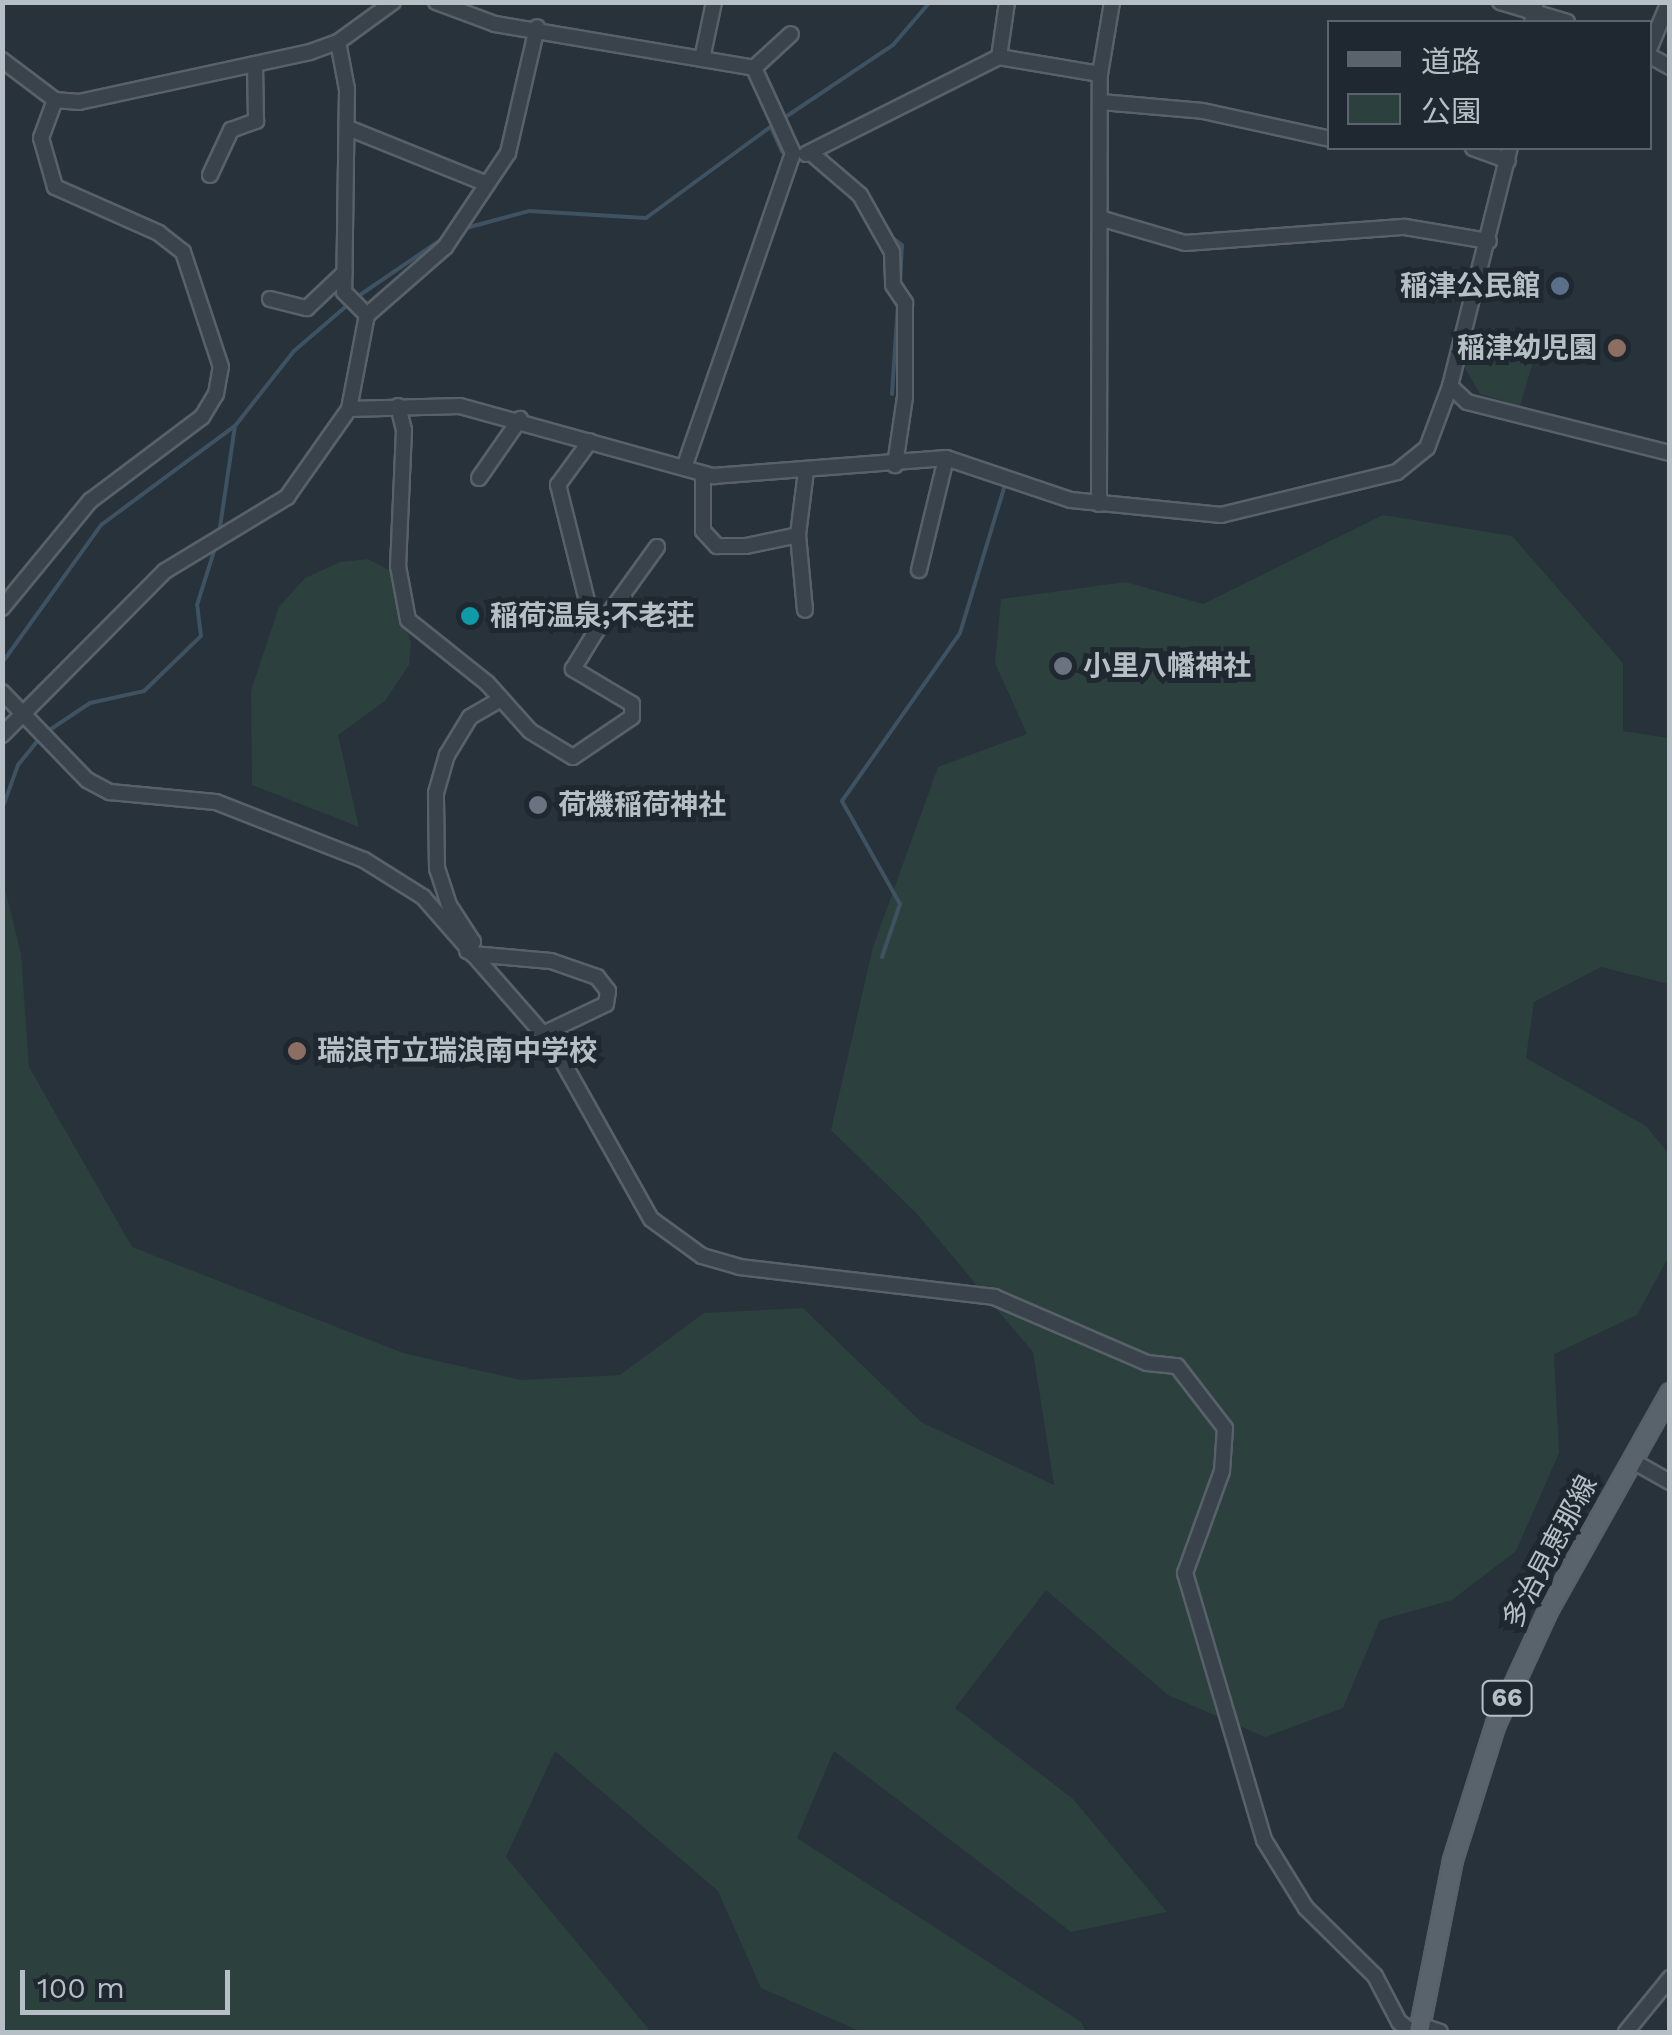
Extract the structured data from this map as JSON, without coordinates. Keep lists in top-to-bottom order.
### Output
{
  "streets": {
    "main road": ["多治見恵那線", "66"]
  },
  "places": [
    "稲津公民館",
    "稲津幼児園",
    "稲荷温泉;不老荘",
    "小里八幡神社",
    "荷機稲荷神社",
    "瑞浪市立瑞浪南中学校"
  ],
  "legend": ["道路", "公園"],
  "scale_bar": "100 m"
}
